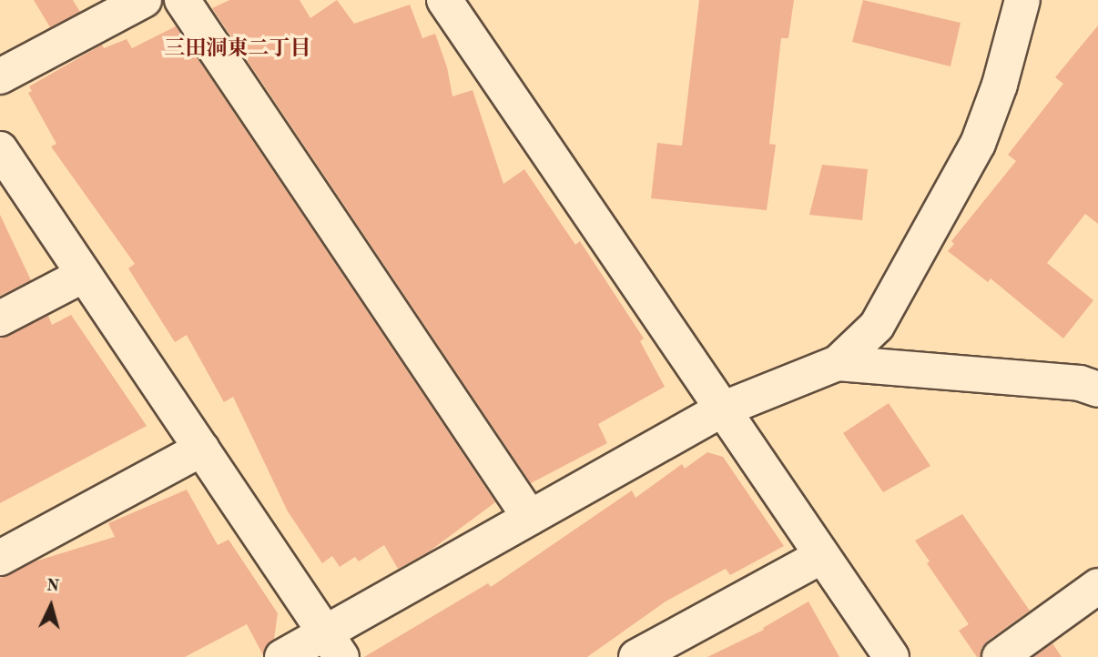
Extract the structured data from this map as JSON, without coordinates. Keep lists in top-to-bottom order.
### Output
{
  "districts": ["三田洞東二丁目"],
  "north": "top"
}
